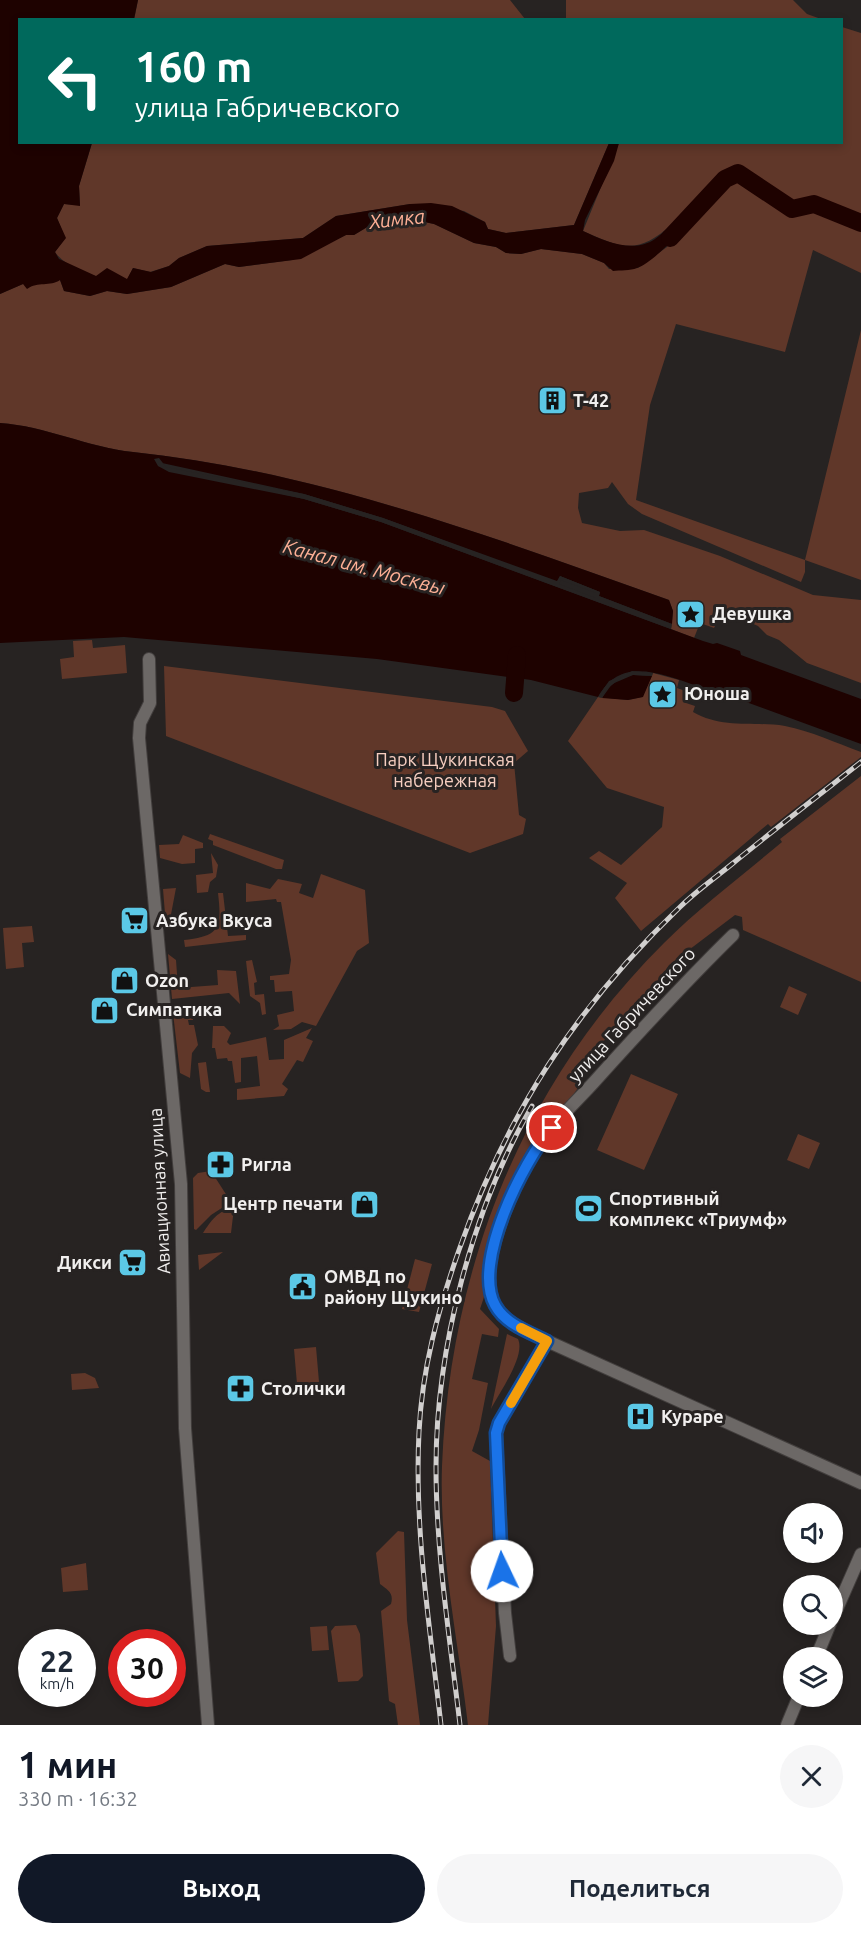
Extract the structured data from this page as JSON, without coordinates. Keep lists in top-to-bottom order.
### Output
{
  "streets": {
    "street": ["улица Габричевского", "Авиационная улица"]
  },
  "water": ["Химка", "Канал им. Москвы"],
  "parks": ["Парк Щукинская набережная"],
  "places": {
    "building": ["Т-42"],
    "place": ["Девушка", "Юноша"],
    "supermarket": ["Азбука Вкуса", "Дикси"],
    "shop": ["Ozon", "Симпатика", "Центр печати"],
    "pharmacy": ["Ригла", "Столички"],
    "sports": ["Спортивный комплекс «Триумф»"],
    "public building": ["ОМВД по району Щукино"],
    "hospital": ["Кураре"]
  },
  "page": {
    "turn": ["160 m", "улица Габричевского"],
    "speed": "22 km/h",
    "limit": "30",
    "heading": ["1 мин", "330 m · 16:32"],
    "buttons": ["Выход", "Поделиться"]
  }
}
